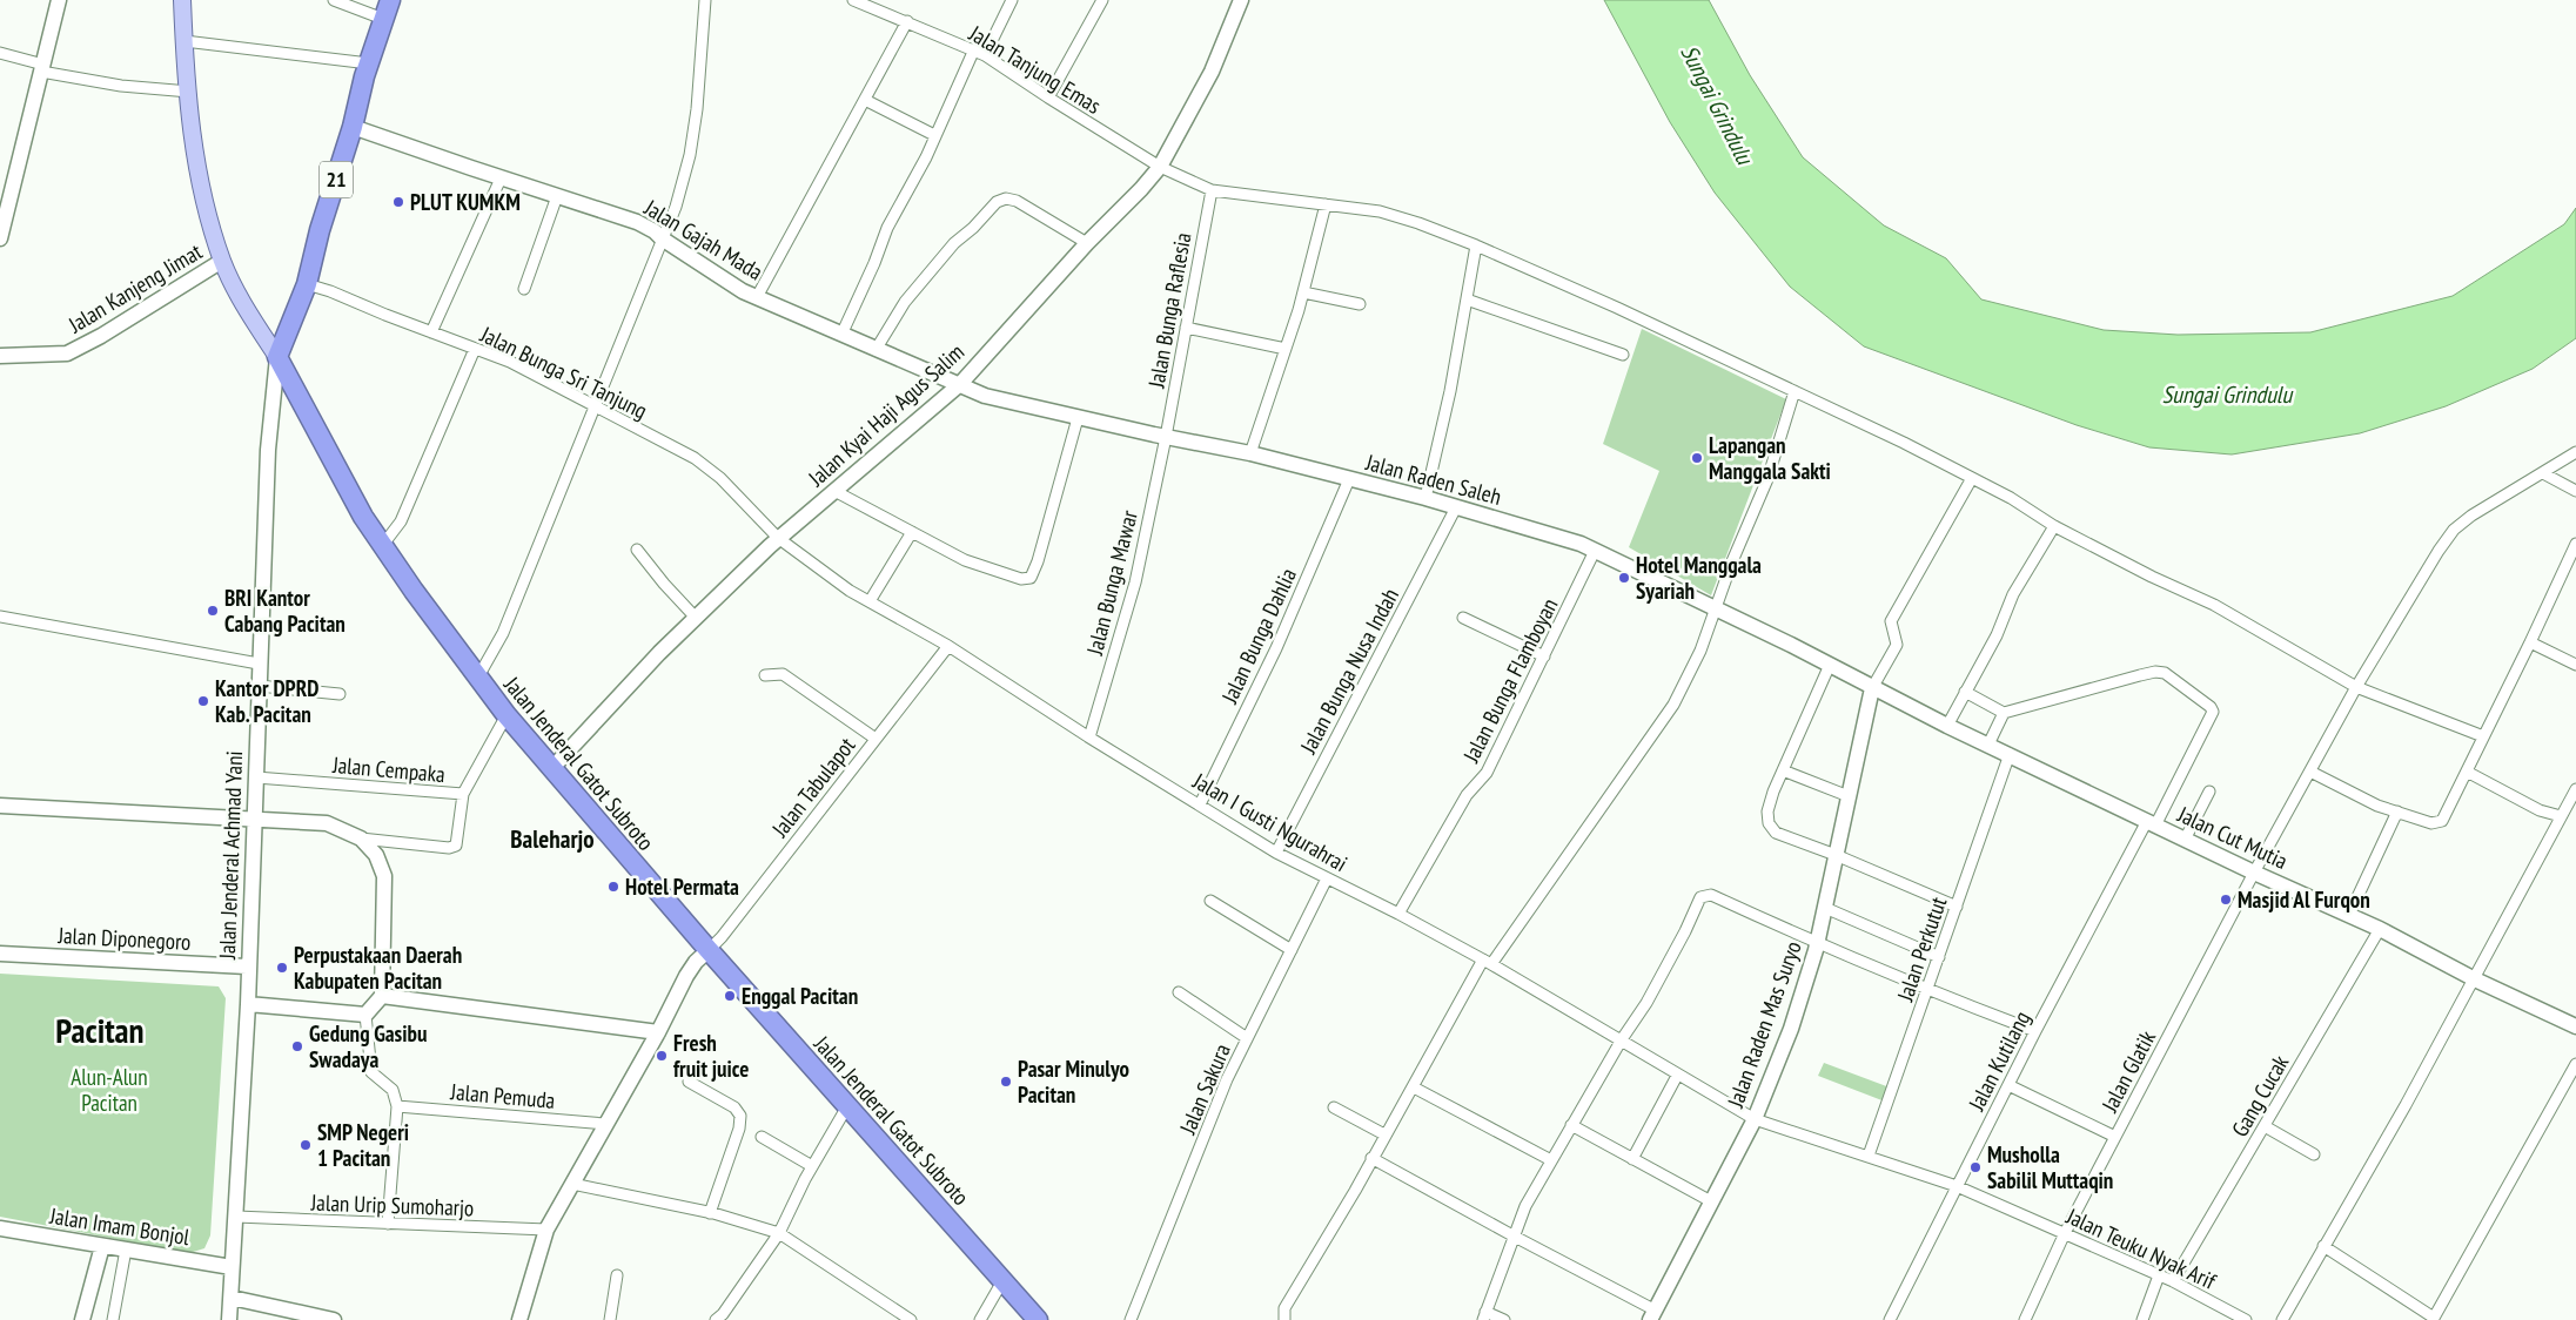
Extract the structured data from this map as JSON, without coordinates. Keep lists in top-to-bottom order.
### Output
{
  "streets": {
    "highway": ["21", "Jalan Jenderal Gatot Subroto"],
    "street": [
      "Jalan Tanjung Emas",
      "Jalan Gajah Mada",
      "Jalan Kanjeng Jimat",
      "Jalan Bunga Raflesia",
      "Jalan Bunga Sri Tanjung",
      "Jalan Kyai Haji Agus Salim",
      "Jalan Raden Saleh",
      "Jalan Bunga Mawar",
      "Jalan Bunga Dahlia",
      "Jalan Bunga Nusa Indah",
      "Jalan Bunga Flamboyan",
      "Jalan Cempaka",
      "Jalan Tabulapot",
      "Jalan I Gusti Ngurahrai",
      "Jalan Cut Mutia",
      "Jalan Jenderal Achmad Yani",
      "Jalan Diponegoro",
      "Jalan Perkutut",
      "Jalan Raden Mas Suryo",
      "Jalan Kutilang",
      "Jalan Glatik",
      "Jalan Sakura",
      "Jalan Pemuda",
      "Gang Cucak",
      "Jalan Urip Sumoharjo",
      "Jalan Imam Bonjol",
      "Jalan Teuku Nyak Arif"
    ]
  },
  "crossings": [
    ["Jalan Tanjung Emas", "Jalan Bunga Raflesia"],
    ["Jalan Tanjung Emas", "Jalan Kyai Haji Agus Salim"],
    ["Jalan Tanjung Emas", "Jalan Glatik"],
    ["21", "Jalan Gajah Mada"],
    ["21", "Jalan Bunga Sri Tanjung"],
    ["21", "Jalan Jenderal Gatot Subroto"],
    ["21", "Jalan Jenderal Achmad Yani"],
    ["Jalan Gajah Mada", "Jalan Kyai Haji Agus Salim"],
    ["Jalan Gajah Mada", "Jalan Raden Saleh"],
    ["Jalan Bunga Raflesia", "Jalan Raden Saleh"],
    ["Jalan Bunga Raflesia", "Jalan Bunga Mawar"],
    ["Jalan Bunga Sri Tanjung", "Jalan Kyai Haji Agus Salim"],
    ["Jalan Bunga Sri Tanjung", "Jalan I Gusti Ngurahrai"],
    ["Jalan Kyai Haji Agus Salim", "Jalan Raden Saleh"],
    ["Jalan Kyai Haji Agus Salim", "Jalan Jenderal Gatot Subroto"],
    ["Jalan Kyai Haji Agus Salim", "Jalan I Gusti Ngurahrai"],
    ["Jalan Raden Saleh", "Jalan Bunga Mawar"],
    ["Jalan Raden Saleh", "Jalan Bunga Dahlia"],
    ["Jalan Raden Saleh", "Jalan Bunga Nusa Indah"],
    ["Jalan Raden Saleh", "Jalan Bunga Flamboyan"],
    ["Jalan Raden Saleh", "Jalan Cut Mutia"],
    ["Jalan Raden Saleh", "Jalan Raden Mas Suryo"],
    ["Jalan Bunga Mawar", "Jalan I Gusti Ngurahrai"],
    ["Jalan Bunga Dahlia", "Jalan I Gusti Ngurahrai"],
    ["Jalan Bunga Nusa Indah", "Jalan I Gusti Ngurahrai"],
    ["Jalan Bunga Flamboyan", "Jalan I Gusti Ngurahrai"],
    ["Jalan Jenderal Gatot Subroto", "Jalan Cempaka"],
    ["Jalan Jenderal Gatot Subroto", "Jalan Tabulapot"],
    ["Jalan Jenderal Gatot Subroto", "Jalan Jenderal Achmad Yani"],
    ["Jalan Cempaka", "Jalan Jenderal Achmad Yani"],
    ["Jalan Tabulapot", "Jalan I Gusti Ngurahrai"],
    ["Jalan I Gusti Ngurahrai", "Jalan Raden Mas Suryo"],
    ["Jalan I Gusti Ngurahrai", "Jalan Sakura"],
    ["Jalan I Gusti Ngurahrai", "Jalan Teuku Nyak Arif"],
    ["Jalan Cut Mutia", "Jalan Perkutut"],
    ["Jalan Cut Mutia", "Jalan Raden Mas Suryo"],
    ["Jalan Cut Mutia", "Jalan Kutilang"],
    ["Jalan Cut Mutia", "Jalan Glatik"],
    ["Jalan Cut Mutia", "Gang Cucak"],
    ["Jalan Jenderal Achmad Yani", "Jalan Diponegoro"],
    ["Jalan Jenderal Achmad Yani", "Jalan Urip Sumoharjo"],
    ["Jalan Jenderal Achmad Yani", "Jalan Imam Bonjol"],
    ["Jalan Perkutut", "Jalan Teuku Nyak Arif"],
    ["Jalan Raden Mas Suryo", "Jalan Teuku Nyak Arif"],
    ["Jalan Kutilang", "Jalan Teuku Nyak Arif"],
    ["Jalan Glatik", "Jalan Teuku Nyak Arif"],
    ["Gang Cucak", "Jalan Teuku Nyak Arif"]
  ],
  "districts": ["Baleharjo", "Pacitan"],
  "water": ["Sungai Grindulu"],
  "parks": ["Alun-Alun Pacitan"],
  "places": [
    "PLUT KUMKM",
    "Lapangan Manggala Sakti",
    "Hotel Manggala Syariah",
    "BRI Kantor Cabang Pacitan",
    "Kantor DPRD Kab. Pacitan",
    "Hotel Permata",
    "Masjid Al Furqon",
    "Perpustakaan Daerah Kabupaten Pacitan",
    "Enggal Pacitan",
    "Gedung Gasibu Swadaya",
    "Fresh fruit juice",
    "Pasar Minulyo Pacitan",
    "SMP Negeri 1 Pacitan",
    "Musholla Sabilil Muttaqin"
  ]
}
